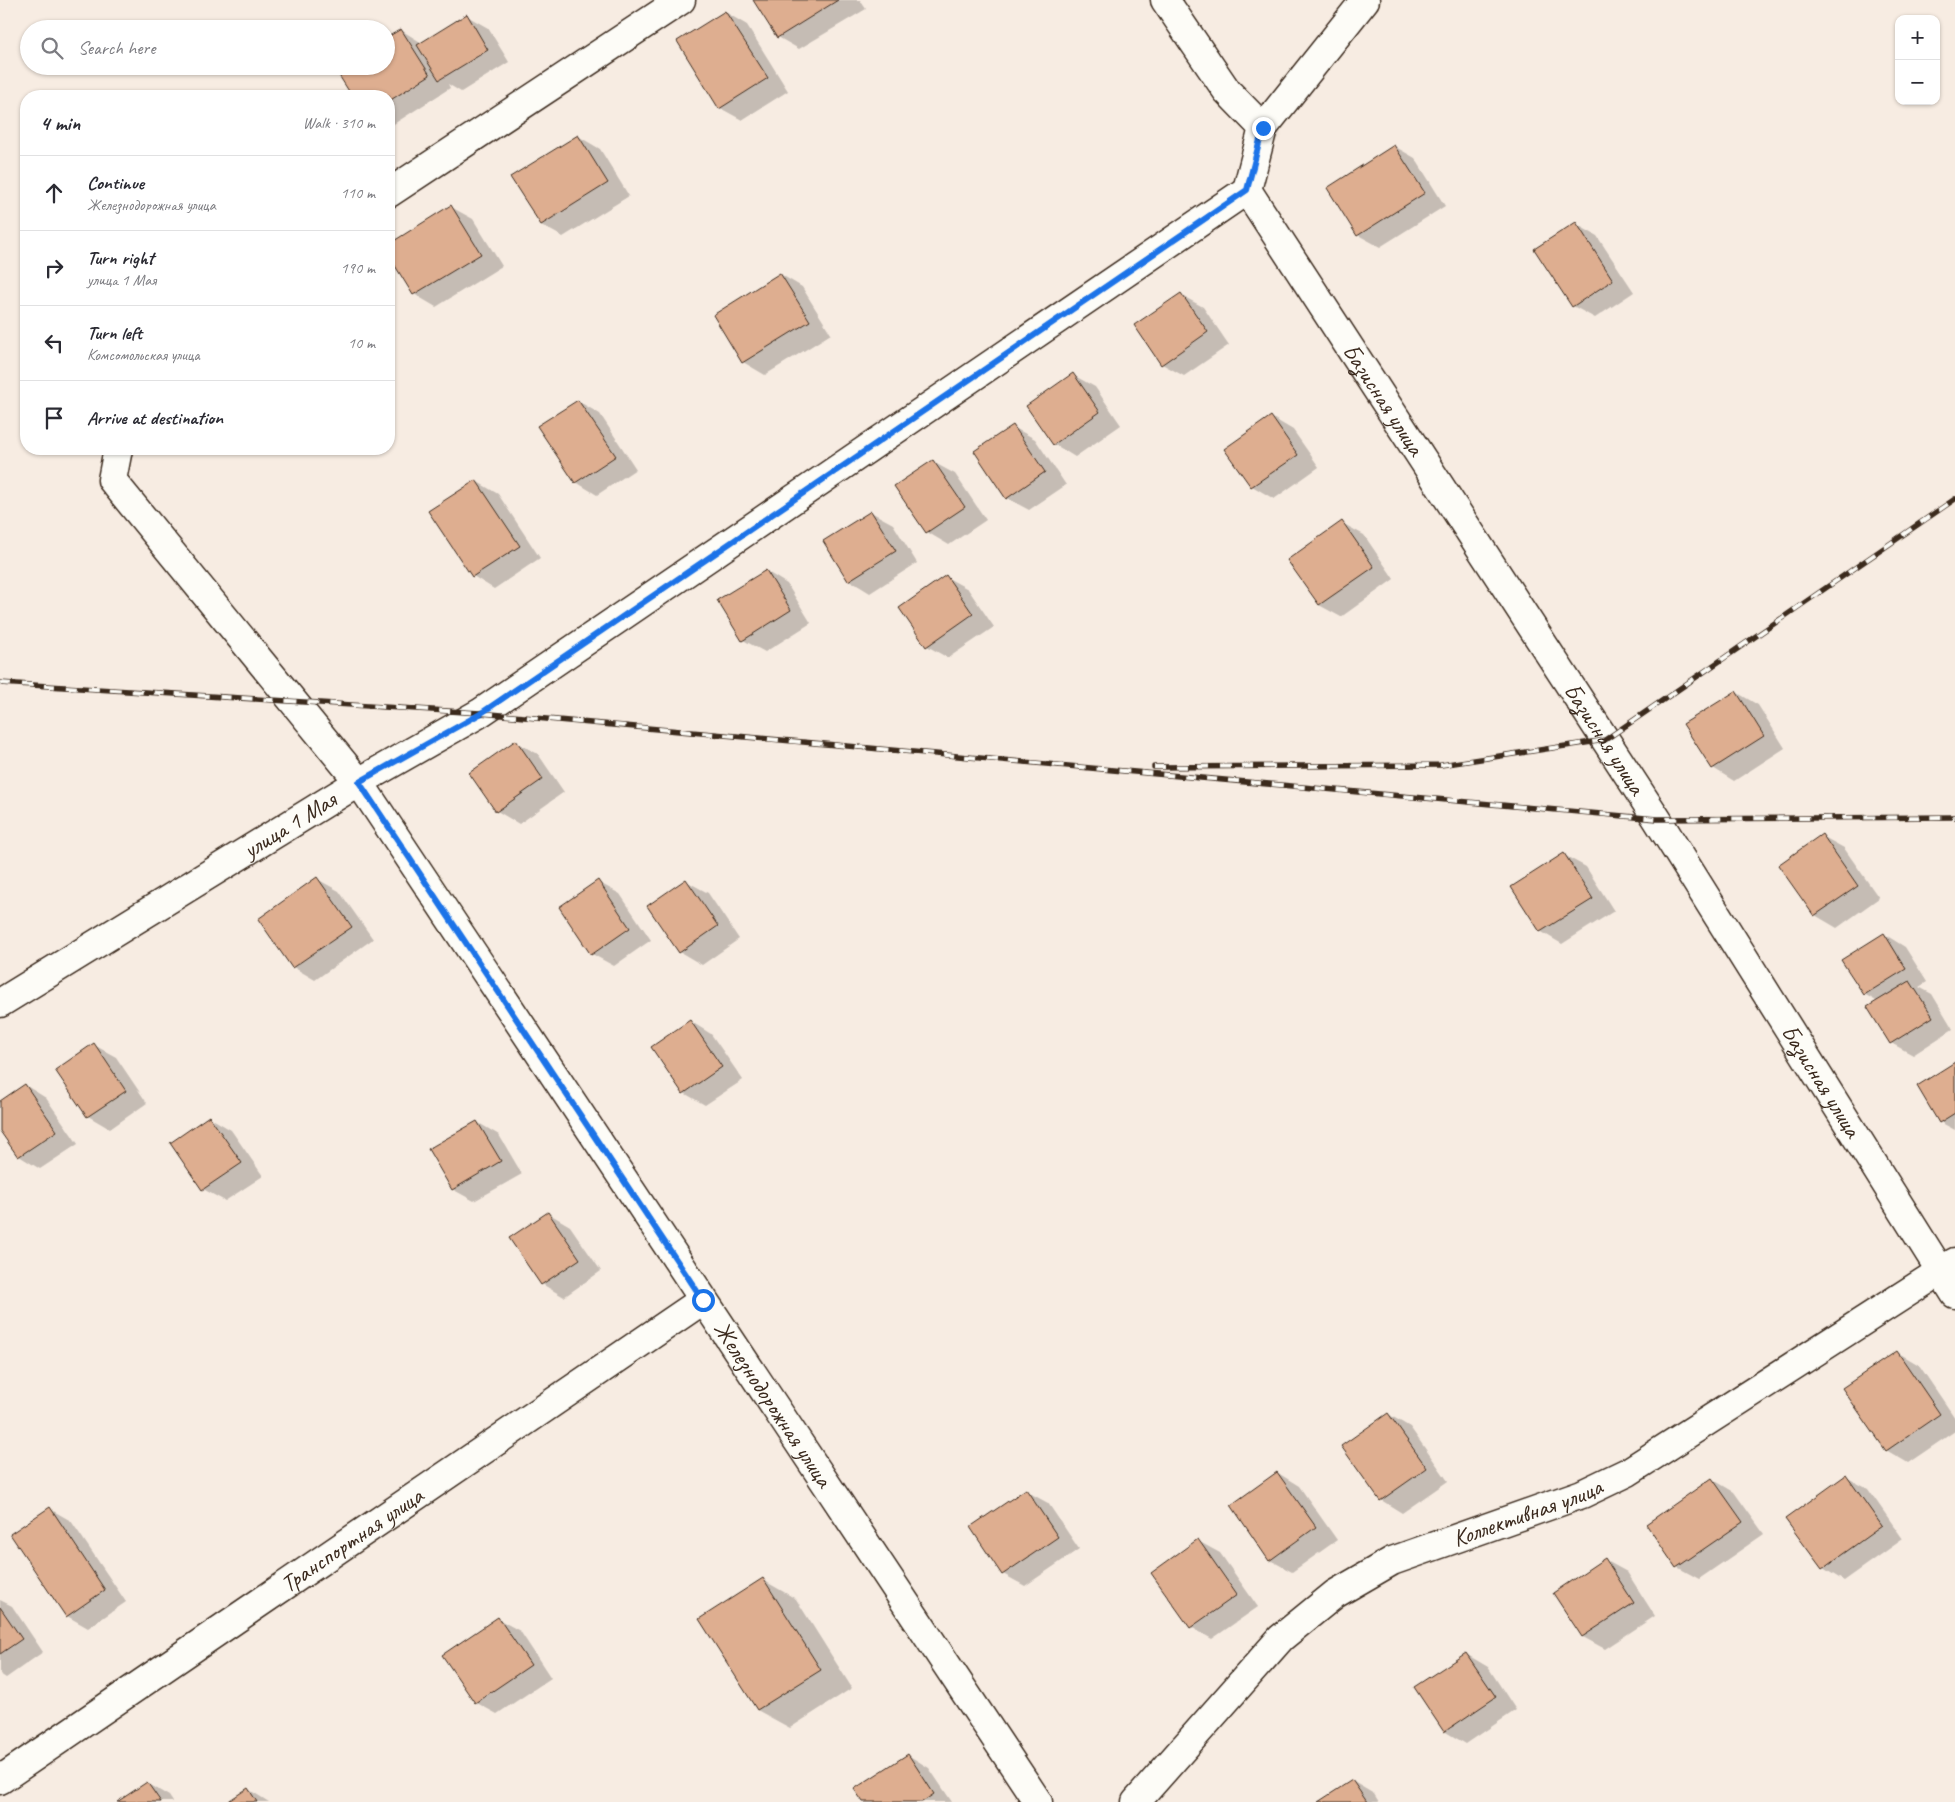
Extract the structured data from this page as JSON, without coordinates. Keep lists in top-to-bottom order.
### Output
{
  "streets": {
    "street": [
      "Базисная улица",
      "улица 1 Мая",
      "Железнодорожная улица",
      "Коллективная улица",
      "Транспортная улица"
    ]
  },
  "crossings": [
    ["Базисная улица", "улица 1 Мая"],
    ["Базисная улица", "Коллективная улица"],
    ["улица 1 Мая", "Железнодорожная улица"],
    ["Железнодорожная улица", "Транспортная улица"]
  ],
  "page": {
    "map_buttons": ["+", "−"],
    "search": "Search here",
    "heading": ["4 min", "Walk · 310 m"],
    "list": [
      ["Continue", "Железнодорожная улица", "110 m"],
      ["Turn right", "улица 1 Мая", "190 m"],
      ["Turn left", "Комсомольская улица", "10 m"],
      "Arrive at destination"
    ]
  }
}
